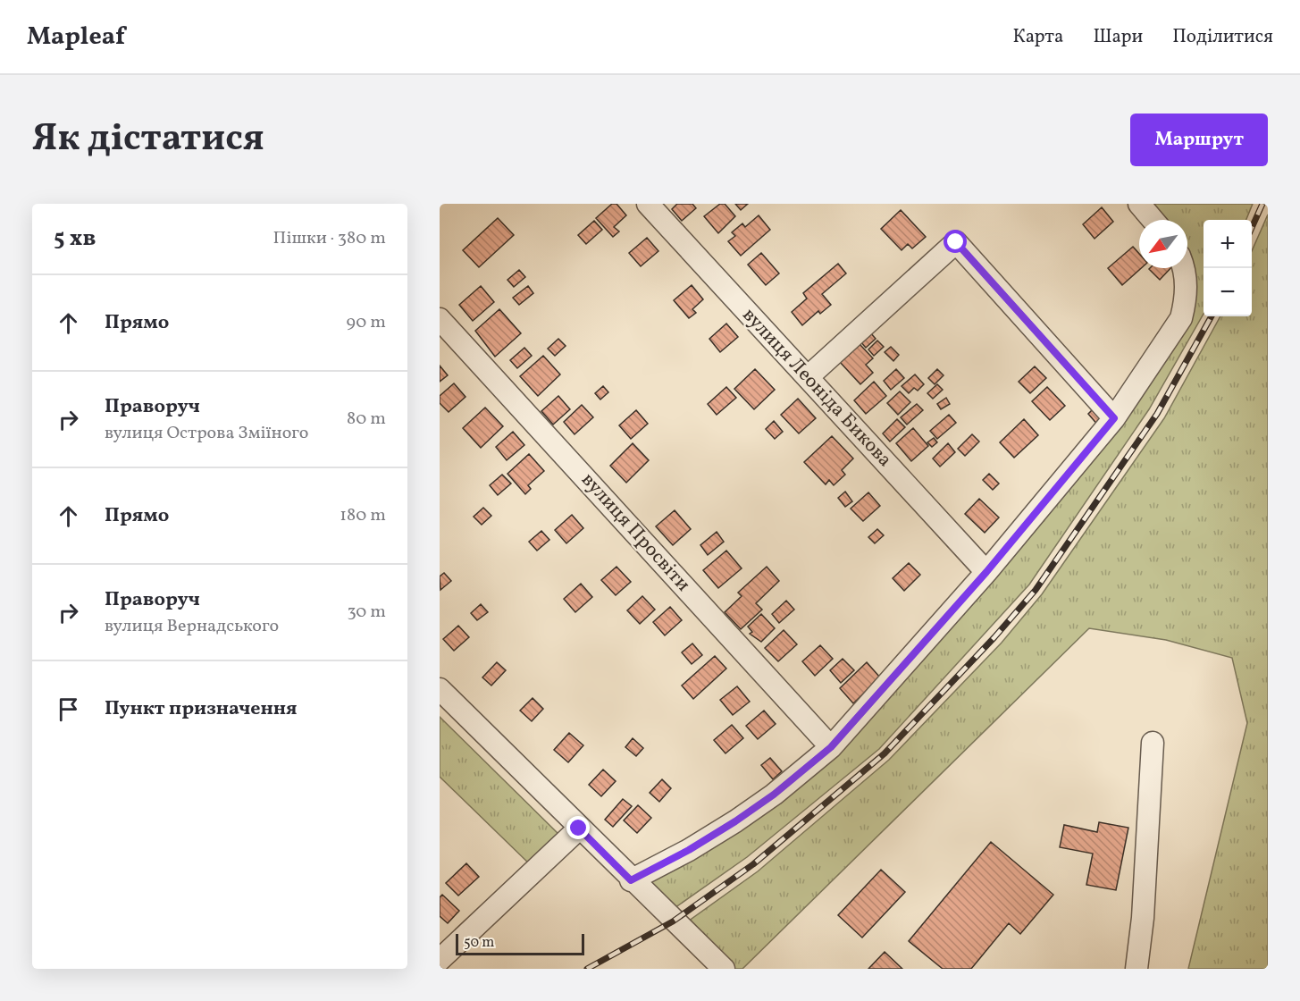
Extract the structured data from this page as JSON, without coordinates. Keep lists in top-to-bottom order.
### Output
{
  "streets": {
    "street": ["вулиця Леоніда Бикова", "вулиця Просвіти"]
  },
  "scale_bar": "50 m",
  "north": "bottom left",
  "page": {
    "header": "Mapleaf",
    "nav": ["Карта", "Шари", "Поділитися"],
    "title": "Як дістатися",
    "buttons": "Маршрут",
    "heading": ["5 хв", "Пішки · 380 m"],
    "map_buttons": ["+", "−"],
    "list": [
      ["Прямо", "90 m"],
      ["Праворуч", "вулиця Острова Зміїного", "80 m"],
      ["Прямо", "180 m"],
      ["Праворуч", "вулиця Вернадського", "30 m"],
      "Пункт призначення"
    ],
    "scale": "50 m"
  }
}
